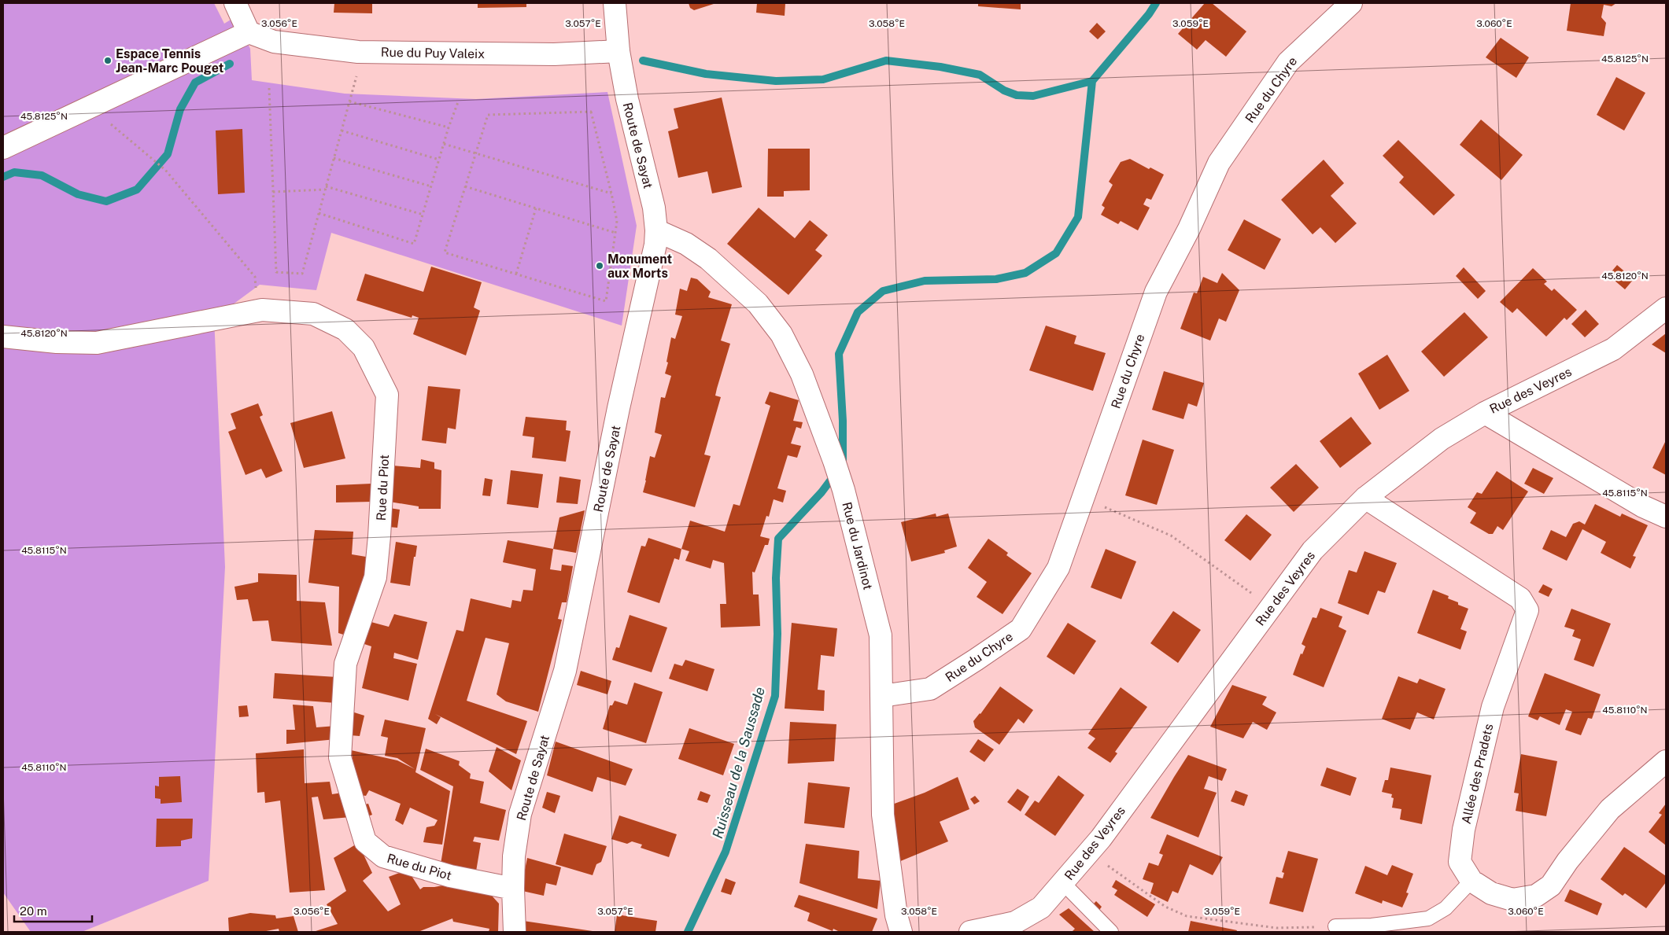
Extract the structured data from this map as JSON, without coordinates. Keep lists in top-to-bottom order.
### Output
{
  "streets": {
    "street": [
      "Rue du Puy Valeix",
      "Rue du Chyre",
      "Route de Sayat",
      "Rue des Veyres",
      "Rue du Piot",
      "Rue du Jardinot",
      "Allée des Pradets"
    ]
  },
  "crossings": [
    ["Rue du Puy Valeix", "Route de Sayat"],
    ["Rue du Chyre", "Rue du Jardinot"],
    ["Route de Sayat", "Rue du Piot"],
    ["Route de Sayat", "Rue du Jardinot"],
    ["Rue des Veyres", "Allée des Pradets"]
  ],
  "water": ["Ruisseau de la Saussade"],
  "places": ["Espace Tennis Jean-Marc Pouget", "Monument aux Morts"],
  "scale_bar": "20 m",
  "coordinates": [
    "3.056°E",
    "3.057°E",
    "3.058°E",
    "3.059°E",
    "3.060°E",
    "45.8125°N",
    "45.8120°N",
    "45.8115°N",
    "45.8110°N"
  ]
}
